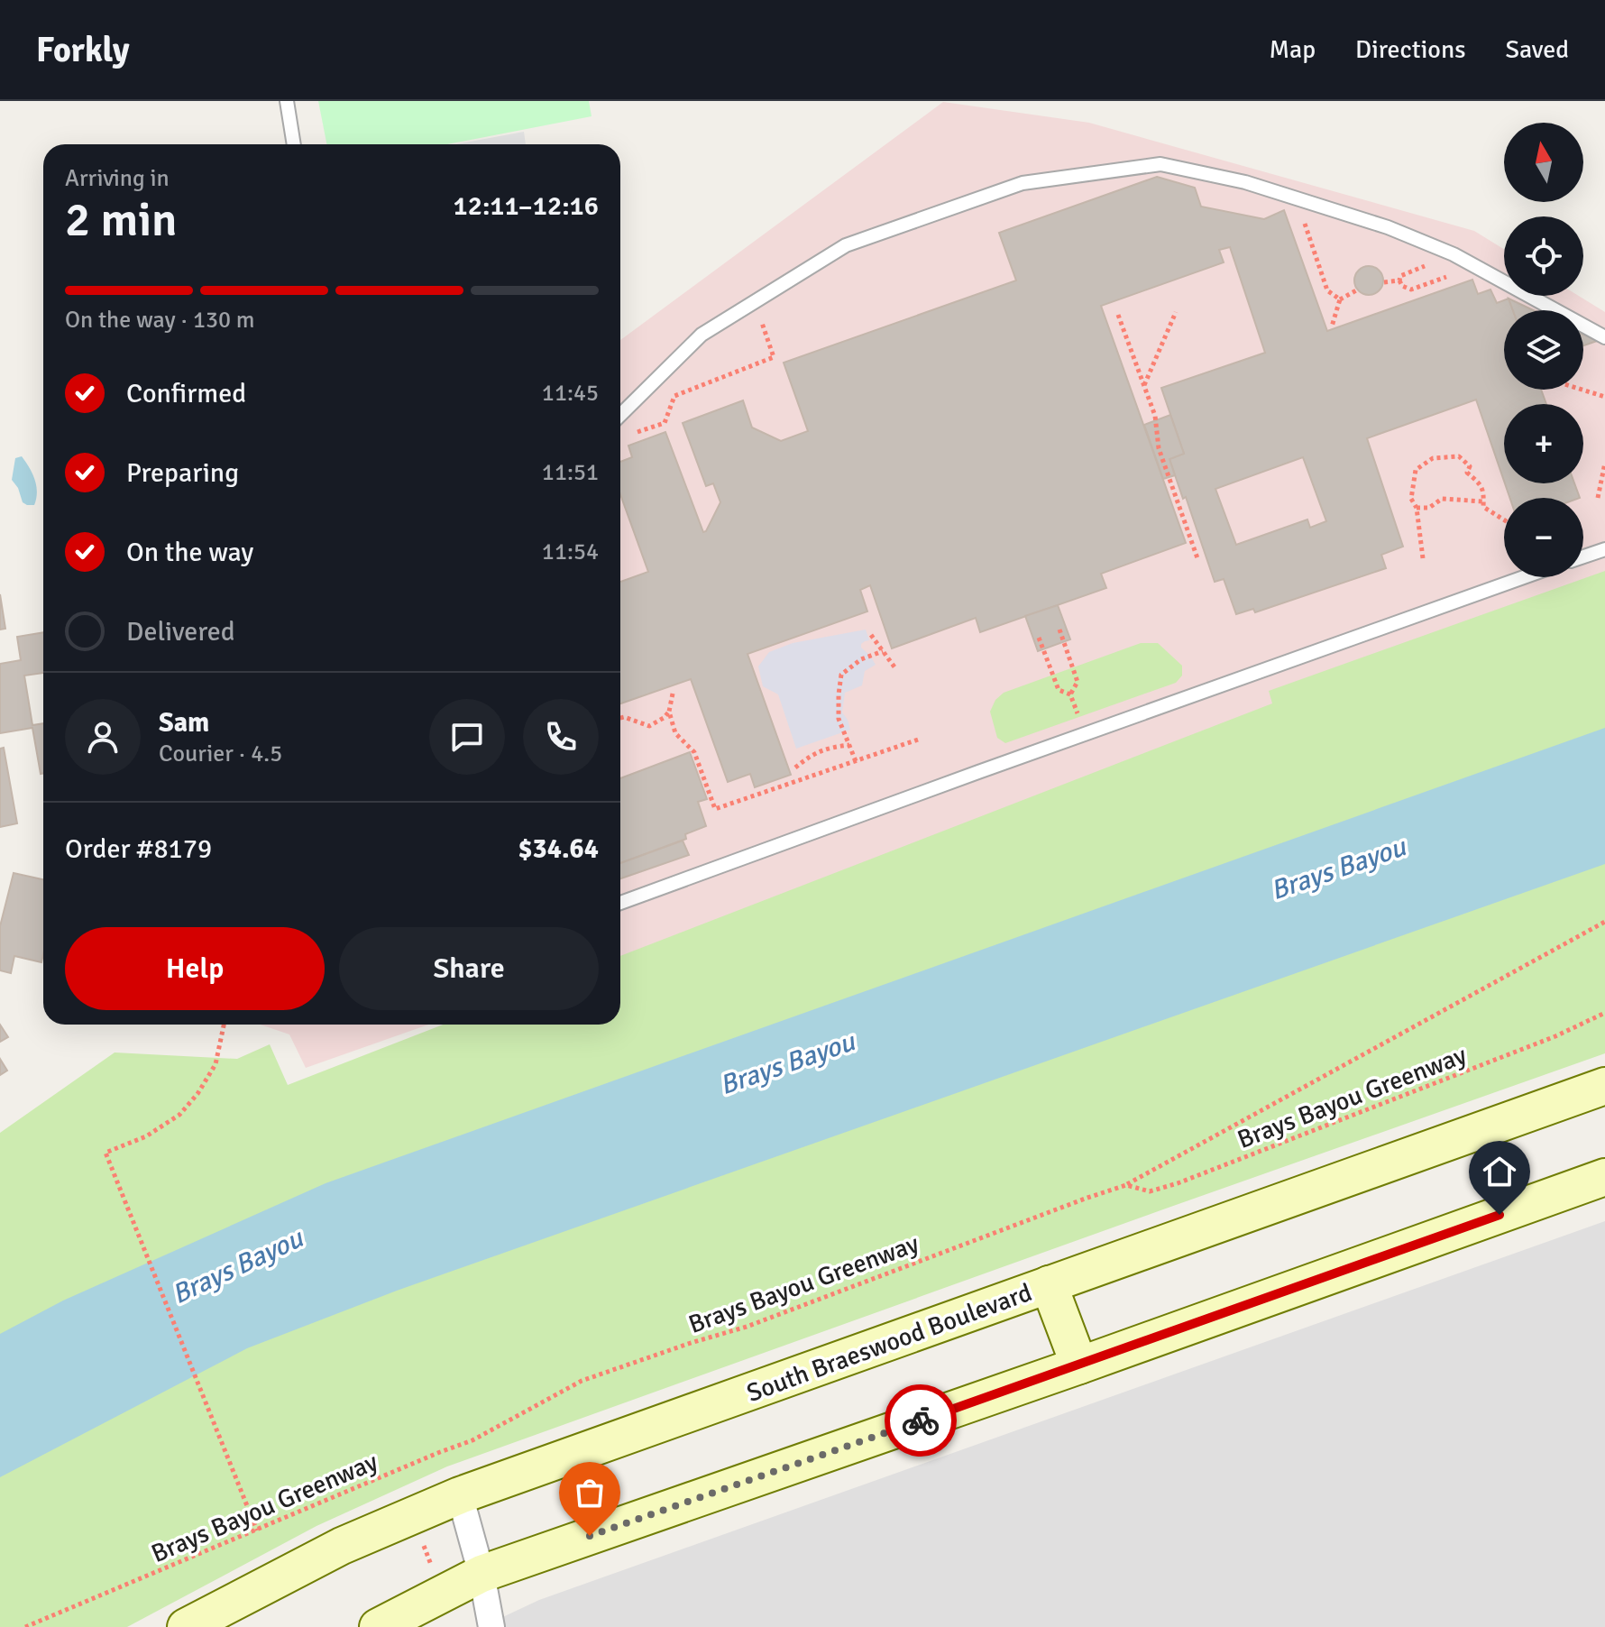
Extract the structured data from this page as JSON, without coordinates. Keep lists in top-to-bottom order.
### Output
{
  "streets": {
    "main road": ["South Braeswood Boulevard"],
    "path": ["Brays Bayou Greenway"]
  },
  "water": ["Brays Bayou"],
  "north": "top",
  "page": {
    "header": "Forkly",
    "nav": ["Map", "Directions", "Saved"],
    "map_buttons": ["+", "−"],
    "heading": ["2 min", "Arriving in", "12:11–12:16"],
    "panel": [
      "Sam",
      "Courier · 4.5",
      "Order #8179",
      "$34.64"
    ],
    "bar": "On the way · 130 m",
    "list": [
      ["Confirmed", "11:45"],
      ["Preparing", "11:51"],
      ["On the way", "11:54"],
      "Delivered"
    ],
    "buttons": ["Help", "Share"]
  }
}
